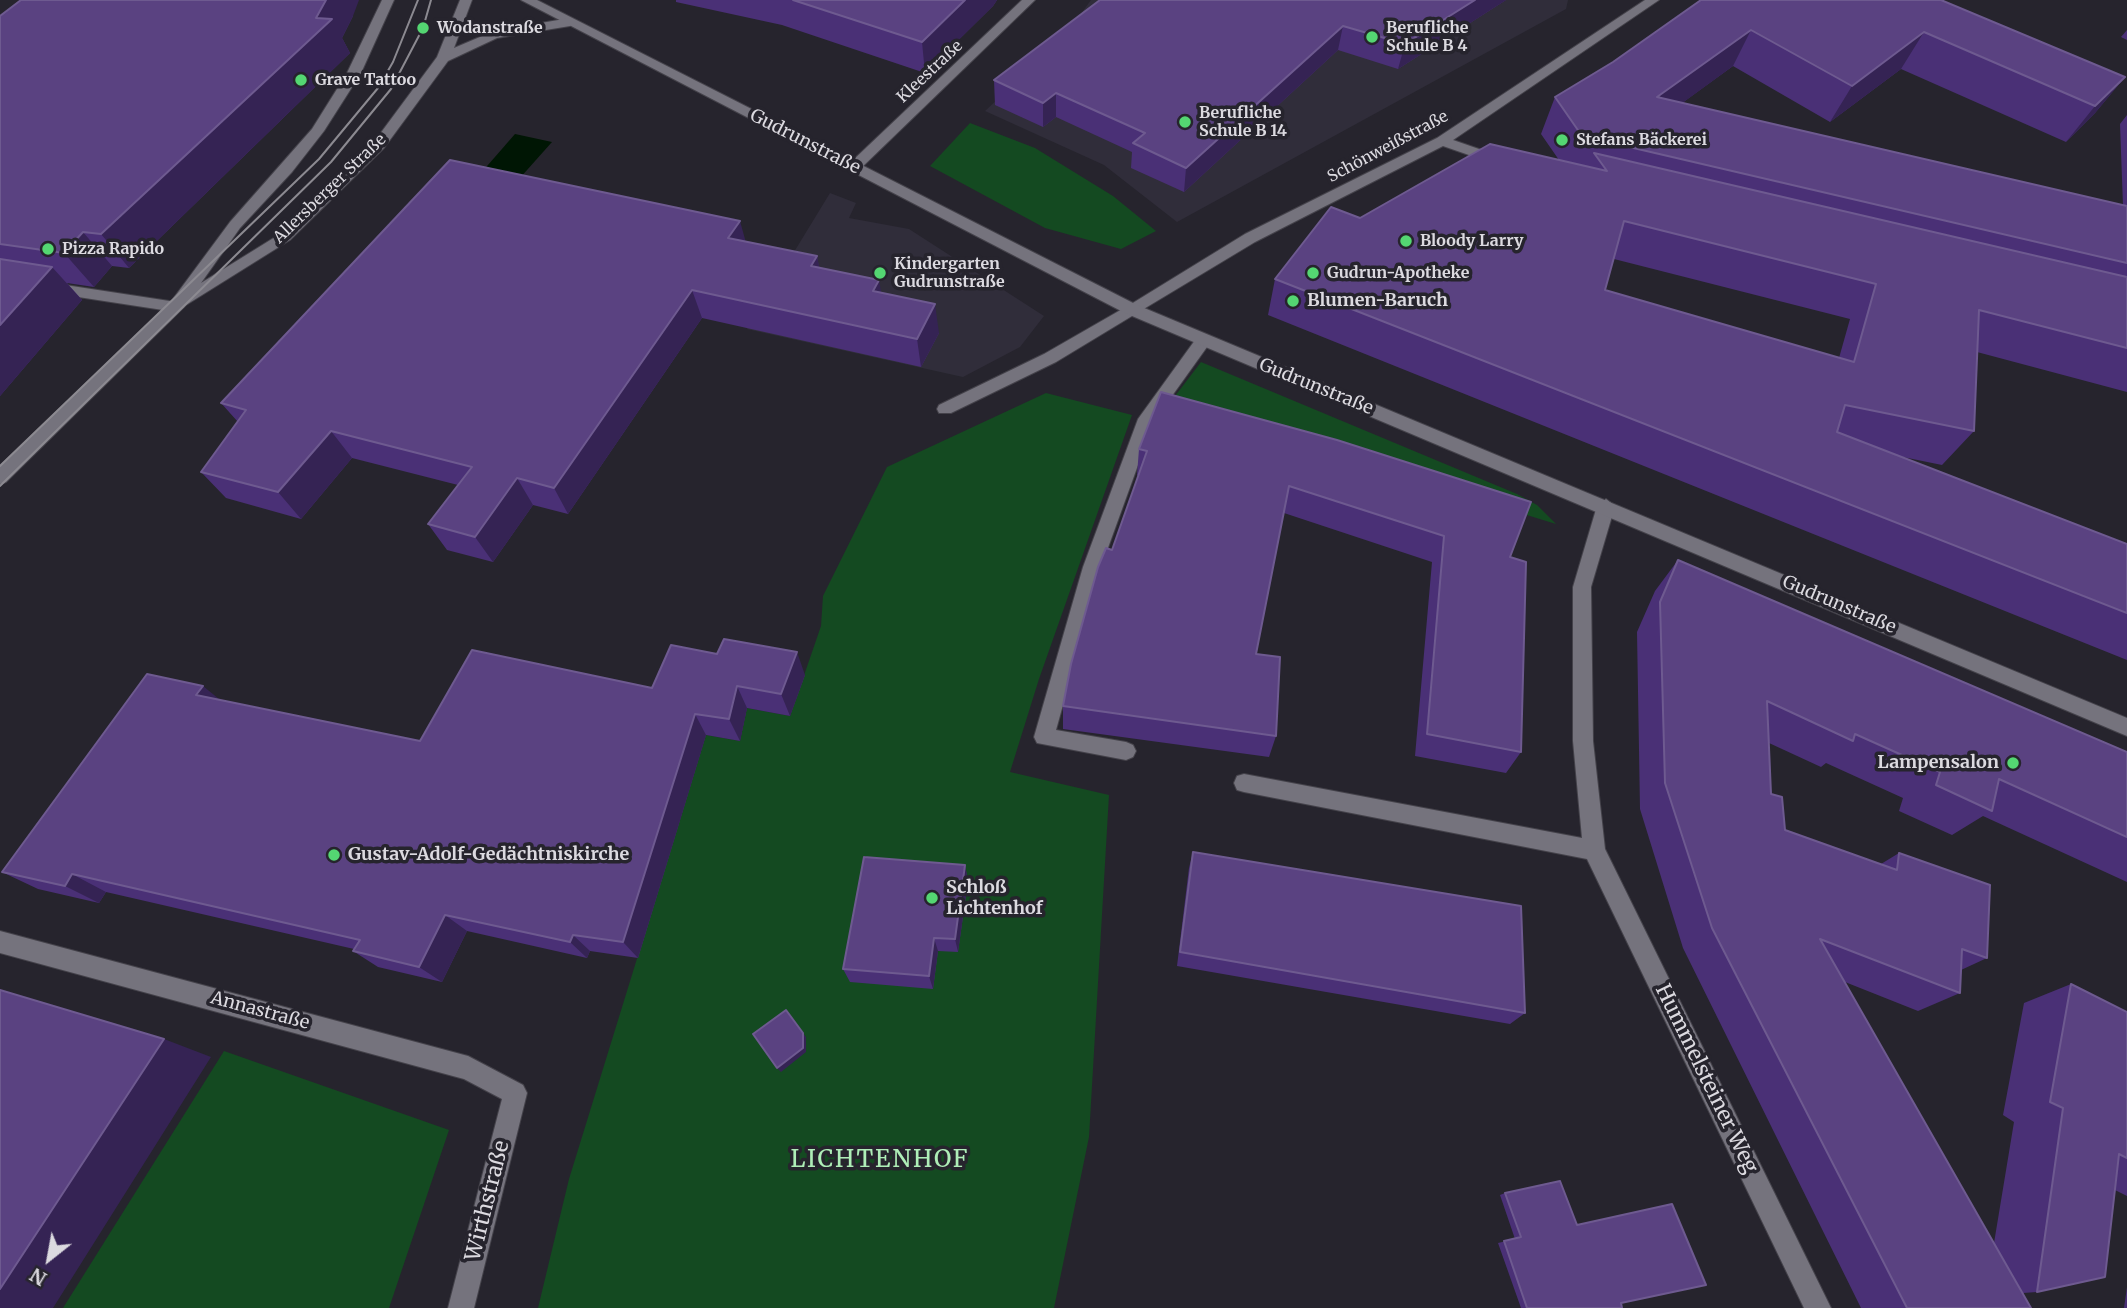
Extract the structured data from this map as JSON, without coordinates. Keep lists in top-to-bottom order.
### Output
{
  "streets": {
    "street": [
      "Kleestraße",
      "Gudrunstraße",
      "Schönweißstraße",
      "Allersberger Straße",
      "Annastraße",
      "Hummelsteiner Weg",
      "Wirthstraße"
    ]
  },
  "crossings": [
    ["Kleestraße", "Gudrunstraße"],
    ["Gudrunstraße", "Schönweißstraße"],
    ["Gudrunstraße", "Hummelsteiner Weg"],
    ["Annastraße", "Wirthstraße"]
  ],
  "districts": ["LICHTENHOF"],
  "places": [
    "Wodanstraße",
    "Berufliche Schule B 4",
    "Grave Tattoo",
    "Berufliche Schule B 14",
    "Stefans Bäckerei",
    "Bloody Larry",
    "Pizza Rapido",
    "Kindergarten Gudrunstraße",
    "Gudrun-Apotheke",
    "Blumen-Baruch",
    "Lampensalon",
    "Gustav-Adolf-Gedächtniskirche",
    "Schloß Lichtenhof"
  ],
  "north": "bottom left"
}
